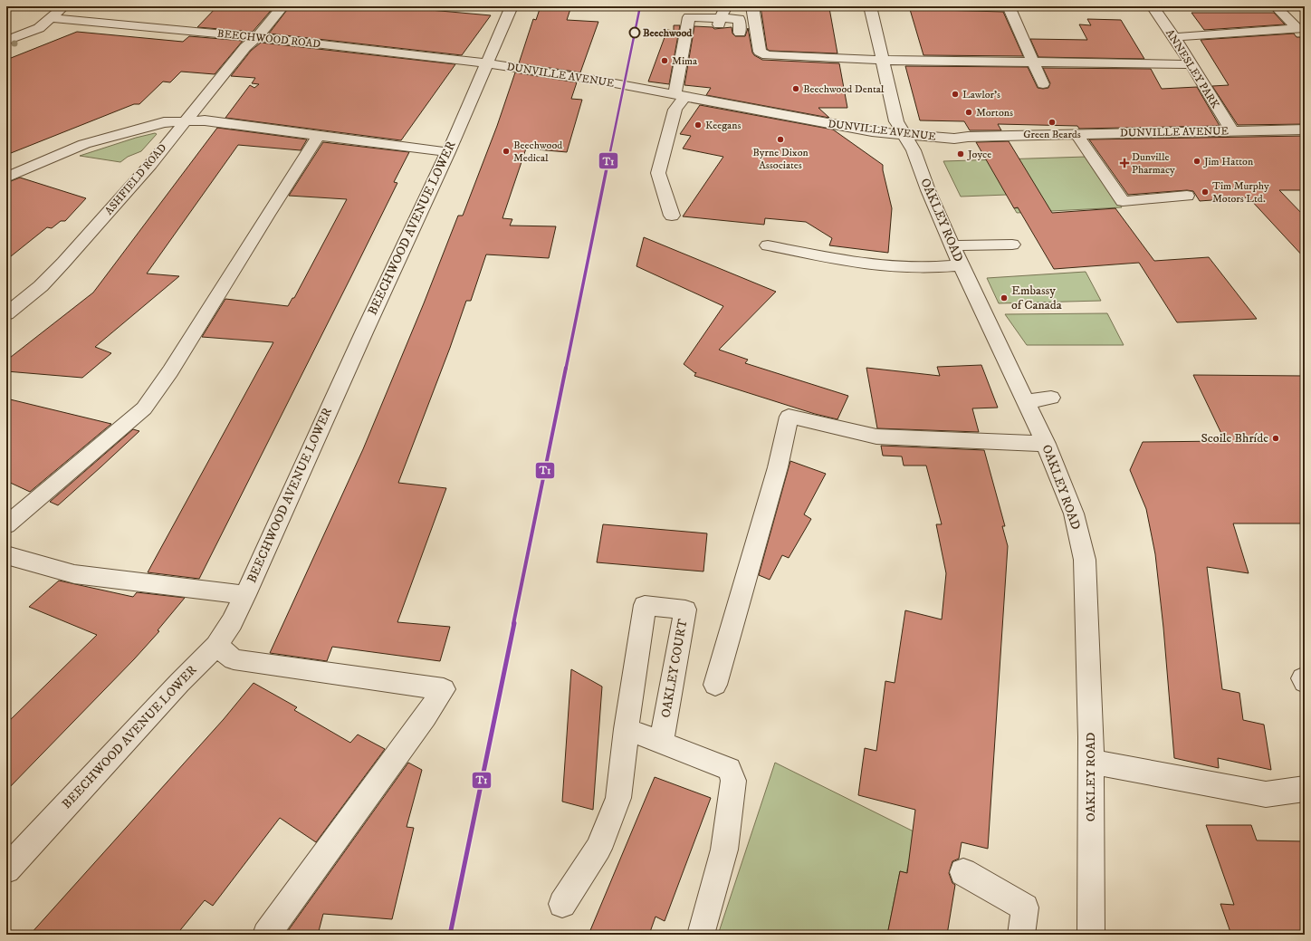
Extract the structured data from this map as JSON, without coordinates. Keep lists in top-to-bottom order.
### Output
{
  "streets": {
    "street": [
      "BEECHWOOD ROAD",
      "ANNESLEY PARK",
      "DUNVILLE AVENUE",
      "ASHFIELD ROAD",
      "OAKLEY ROAD",
      "BEECHWOOD AVENUE LOWER",
      "OAKLEY COURT"
    ]
  },
  "crossings": [
    ["BEECHWOOD ROAD", "DUNVILLE AVENUE"],
    ["BEECHWOOD ROAD", "ASHFIELD ROAD"],
    ["BEECHWOOD ROAD", "BEECHWOOD AVENUE LOWER"],
    ["ANNESLEY PARK", "DUNVILLE AVENUE"],
    ["DUNVILLE AVENUE", "OAKLEY ROAD"],
    ["DUNVILLE AVENUE", "BEECHWOOD AVENUE LOWER"]
  ],
  "places": {
    "other": [
      "Beechwood",
      "Mima",
      "Beechwood Dental",
      "Lawlor's",
      "Mortons",
      "Green Beards",
      "Keegans",
      "Byrne Dixon Associates",
      "Beechwood Medical",
      "Joyce",
      "Jim Hatton",
      "Tim Murphy Motors Ltd.",
      "Embassy of Canada",
      "Scoile Bhríde"
    ],
    "health": ["Dunville Pharmacy"]
  },
  "lines": ["transit line T1"]
}
